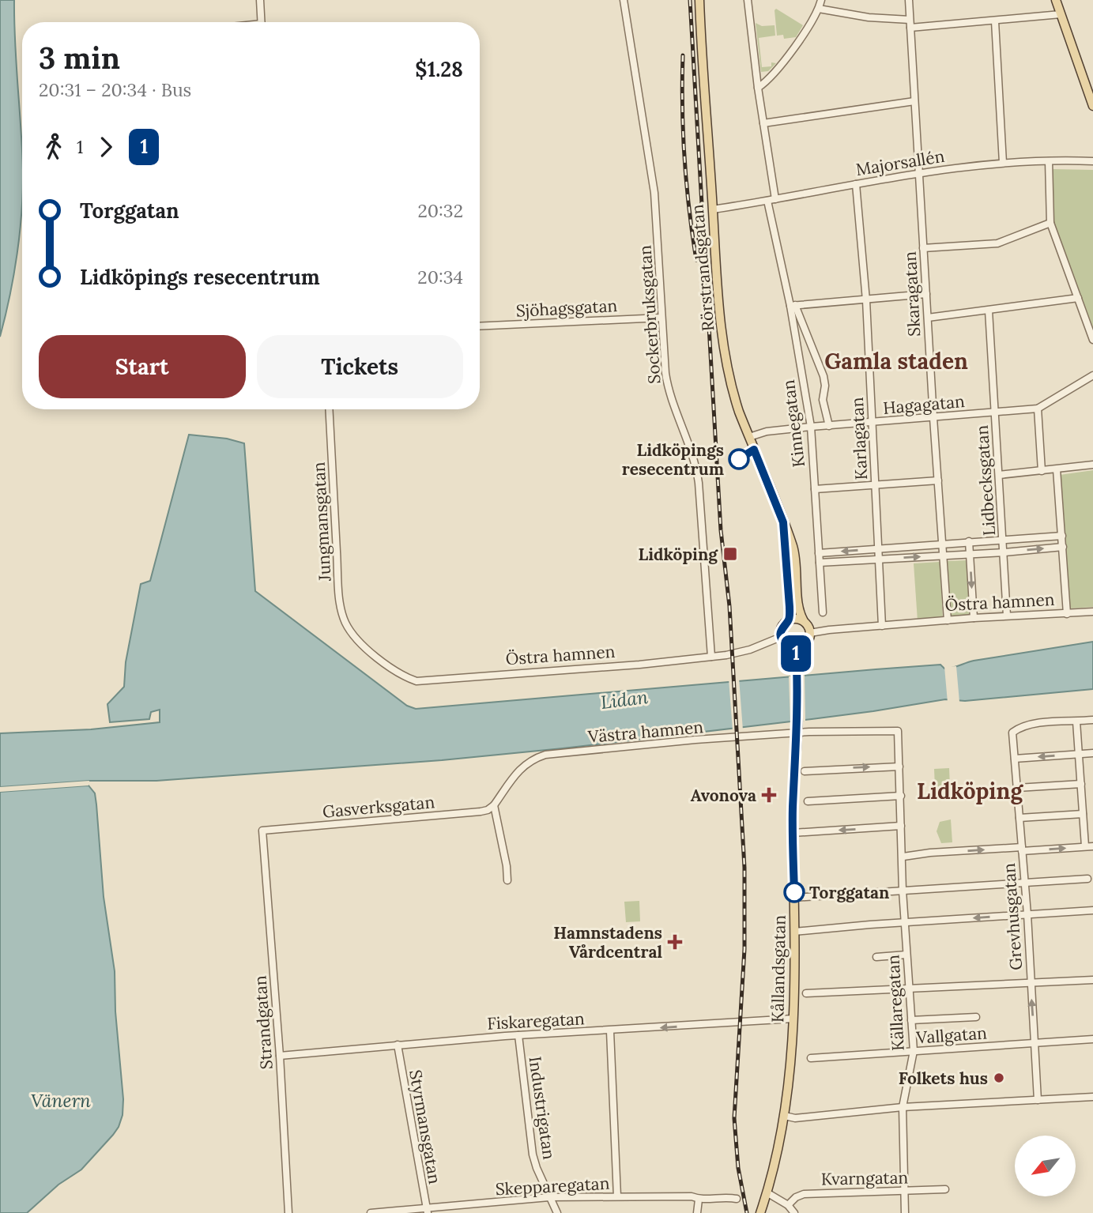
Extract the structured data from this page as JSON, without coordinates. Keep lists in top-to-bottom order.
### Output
{
  "streets": {
    "main road": ["Rörstrandsgatan", "Kållandsgatan"],
    "street": [
      "Majorsallén",
      "Skaragatan",
      "Sjöhagsgatan",
      "Sockerbruksgatan",
      "Hagagatan",
      "Kinnegatan",
      "Karlagatan",
      "Lidbecksgatan",
      "Jungmansgatan",
      "Östra hamnen",
      "Västra hamnen",
      "Gasverksgatan",
      "Grevhusgatan",
      "Källaregatan",
      "Fiskaregatan",
      "Strandgatan",
      "Vallgatan",
      "Industrigatan",
      "Styrmansgatan",
      "Kvarngatan",
      "Skepparegatan"
    ]
  },
  "crossings": [
    ["Majorsallén", "Rörstrandsgatan"],
    ["Majorsallén", "Skaragatan"],
    ["Majorsallén", "Kinnegatan"],
    ["Majorsallén", "Karlagatan"],
    ["Rörstrandsgatan", "Hagagatan"],
    ["Rörstrandsgatan", "Östra hamnen"],
    ["Rörstrandsgatan", "Kållandsgatan"],
    ["Skaragatan", "Hagagatan"],
    ["Skaragatan", "Östra hamnen"],
    ["Sjöhagsgatan", "Sockerbruksgatan"],
    ["Sockerbruksgatan", "Östra hamnen"],
    ["Hagagatan", "Kinnegatan"],
    ["Hagagatan", "Karlagatan"],
    ["Hagagatan", "Lidbecksgatan"],
    ["Karlagatan", "Östra hamnen"],
    ["Lidbecksgatan", "Östra hamnen"],
    ["Jungmansgatan", "Östra hamnen"],
    ["Östra hamnen", "Kållandsgatan"],
    ["Västra hamnen", "Gasverksgatan"],
    ["Västra hamnen", "Kållandsgatan"],
    ["Västra hamnen", "Källaregatan"],
    ["Gasverksgatan", "Strandgatan"],
    ["Grevhusgatan", "Vallgatan"],
    ["Kållandsgatan", "Fiskaregatan"],
    ["Källaregatan", "Vallgatan"],
    ["Källaregatan", "Kvarngatan"],
    ["Fiskaregatan", "Strandgatan"],
    ["Fiskaregatan", "Industrigatan"],
    ["Fiskaregatan", "Styrmansgatan"],
    ["Industrigatan", "Skepparegatan"],
    ["Styrmansgatan", "Skepparegatan"]
  ],
  "one_way": ["Fiskaregatan"],
  "districts": ["Gamla staden", "Lidköping"],
  "water": ["Lidan", "Vänern"],
  "places": {
    "other": ["Lidköpings resecentrum", "Torggatan", "Folkets hus"],
    "transit": ["Lidköping"],
    "health": ["Avonova", "Hamnstadens Vårdcentral"]
  },
  "lines": ["bus line 1"],
  "north": "bottom left",
  "page": {
    "on_map": "1",
    "heading": ["3 min", "20:31 – 20:34 · Bus", "$1.28"],
    "legs": ["1", "1"],
    "list": [
      {
        "name": "Torggatan",
        "value": "20:32"
      },
      {
        "name": "Lidköpings resecentrum",
        "value": "20:34"
      }
    ],
    "buttons": ["Start", "Tickets"]
  }
}
